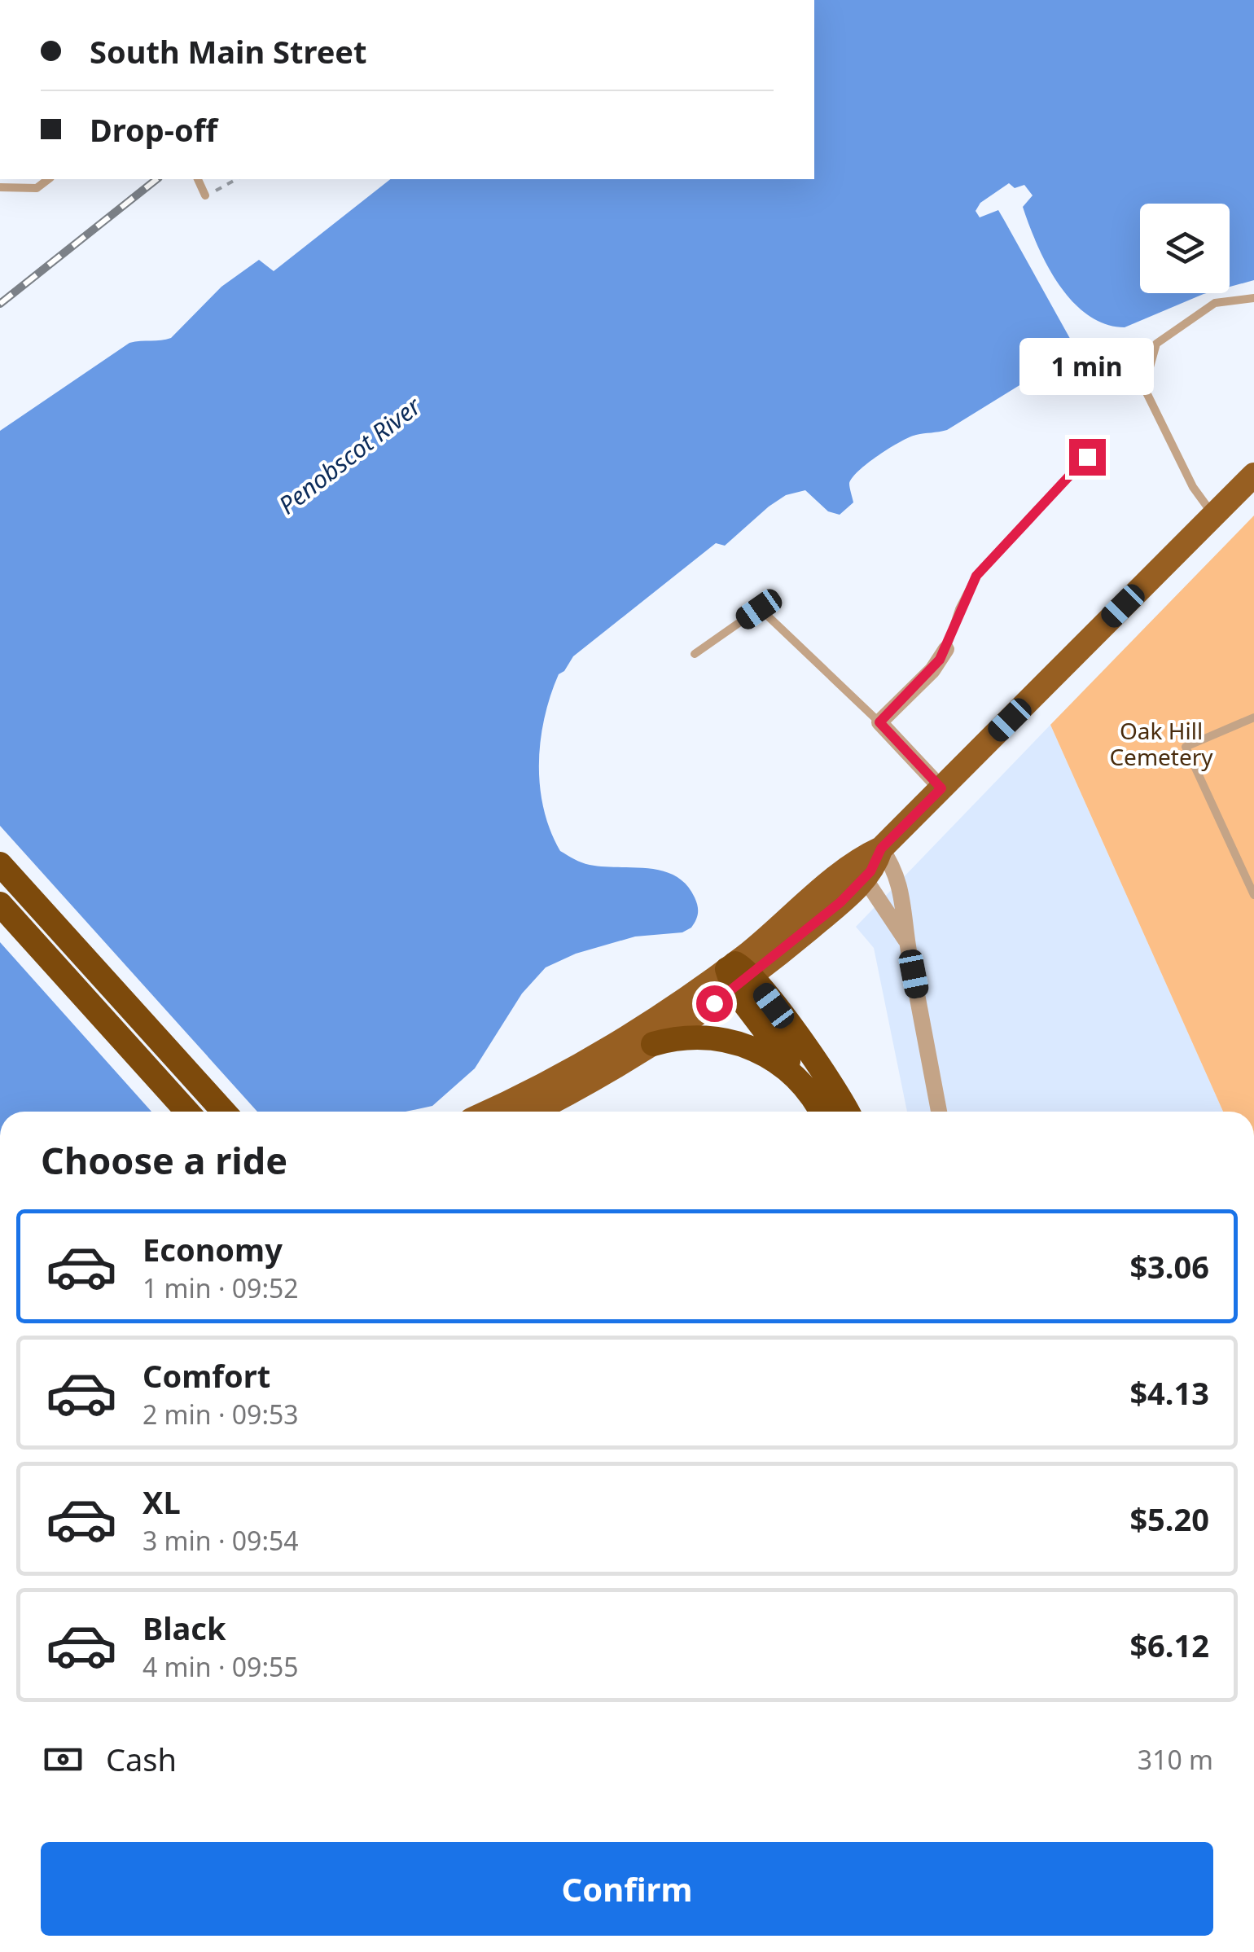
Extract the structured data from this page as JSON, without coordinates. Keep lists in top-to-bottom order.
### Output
{
  "water": ["Penobscot River"],
  "parks": ["Oak Hill Cemetery"],
  "page": {
    "banner": ["South Main Street", "Drop-off"],
    "bubble": "1 min",
    "heading": "Choose a ride",
    "list": [
      {
        "name": "Economy",
        "note": "1 min · 09:52",
        "value": "$3.06"
      },
      {
        "name": "Comfort",
        "note": "2 min · 09:53",
        "value": "$4.13"
      },
      {
        "name": "XL",
        "note": "3 min · 09:54",
        "value": "$5.20"
      },
      {
        "name": "Black",
        "note": "4 min · 09:55",
        "value": "$6.12"
      }
    ],
    "pay": ["Cash", "310 m"],
    "buttons": "Confirm"
  }
}
